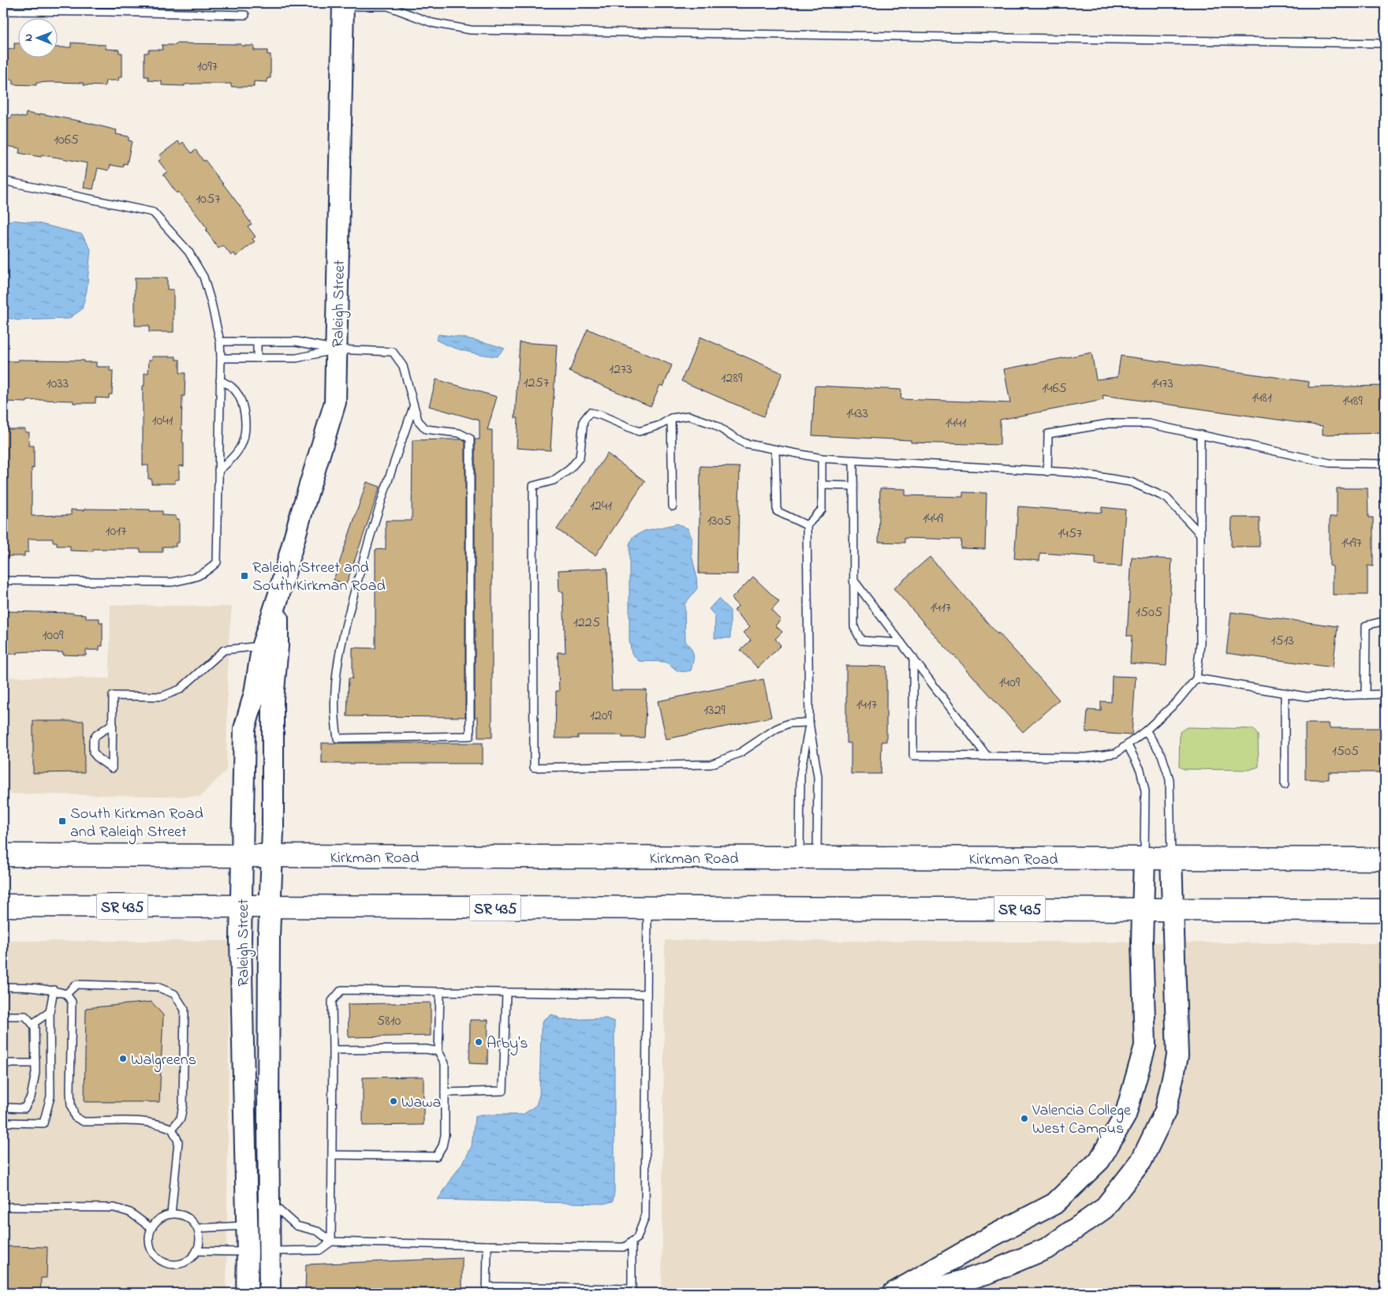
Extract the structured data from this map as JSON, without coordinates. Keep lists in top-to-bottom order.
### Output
{
  "streets": {
    "main road": ["Kirkman Road", "SR 435"],
    "street": ["Raleigh Street"]
  },
  "crossings": [
    ["Raleigh Street", "Kirkman Road"],
    ["Raleigh Street", "SR 435"]
  ],
  "places": {
    "transit": ["Raleigh Street and South Kirkman Road", "South Kirkman Road and Raleigh Street"],
    "other": [
      "Arby's",
      "Walgreens",
      "Wawa",
      "Valencia College West Campus"
    ]
  },
  "house_numbers": [
    "1097",
    "1065",
    "1057",
    "1273",
    "1289",
    "1257",
    "1033",
    "1473",
    "1465",
    "1481",
    "1489",
    "1433",
    "1041",
    "1441",
    "1241",
    "1449",
    "1305",
    "1017",
    "1457",
    "1497",
    "1417",
    "1505",
    "1225",
    "1009",
    "1513",
    "1409",
    "1417",
    "1329",
    "1209",
    "1505",
    "5810"
  ],
  "north": "left"
}
